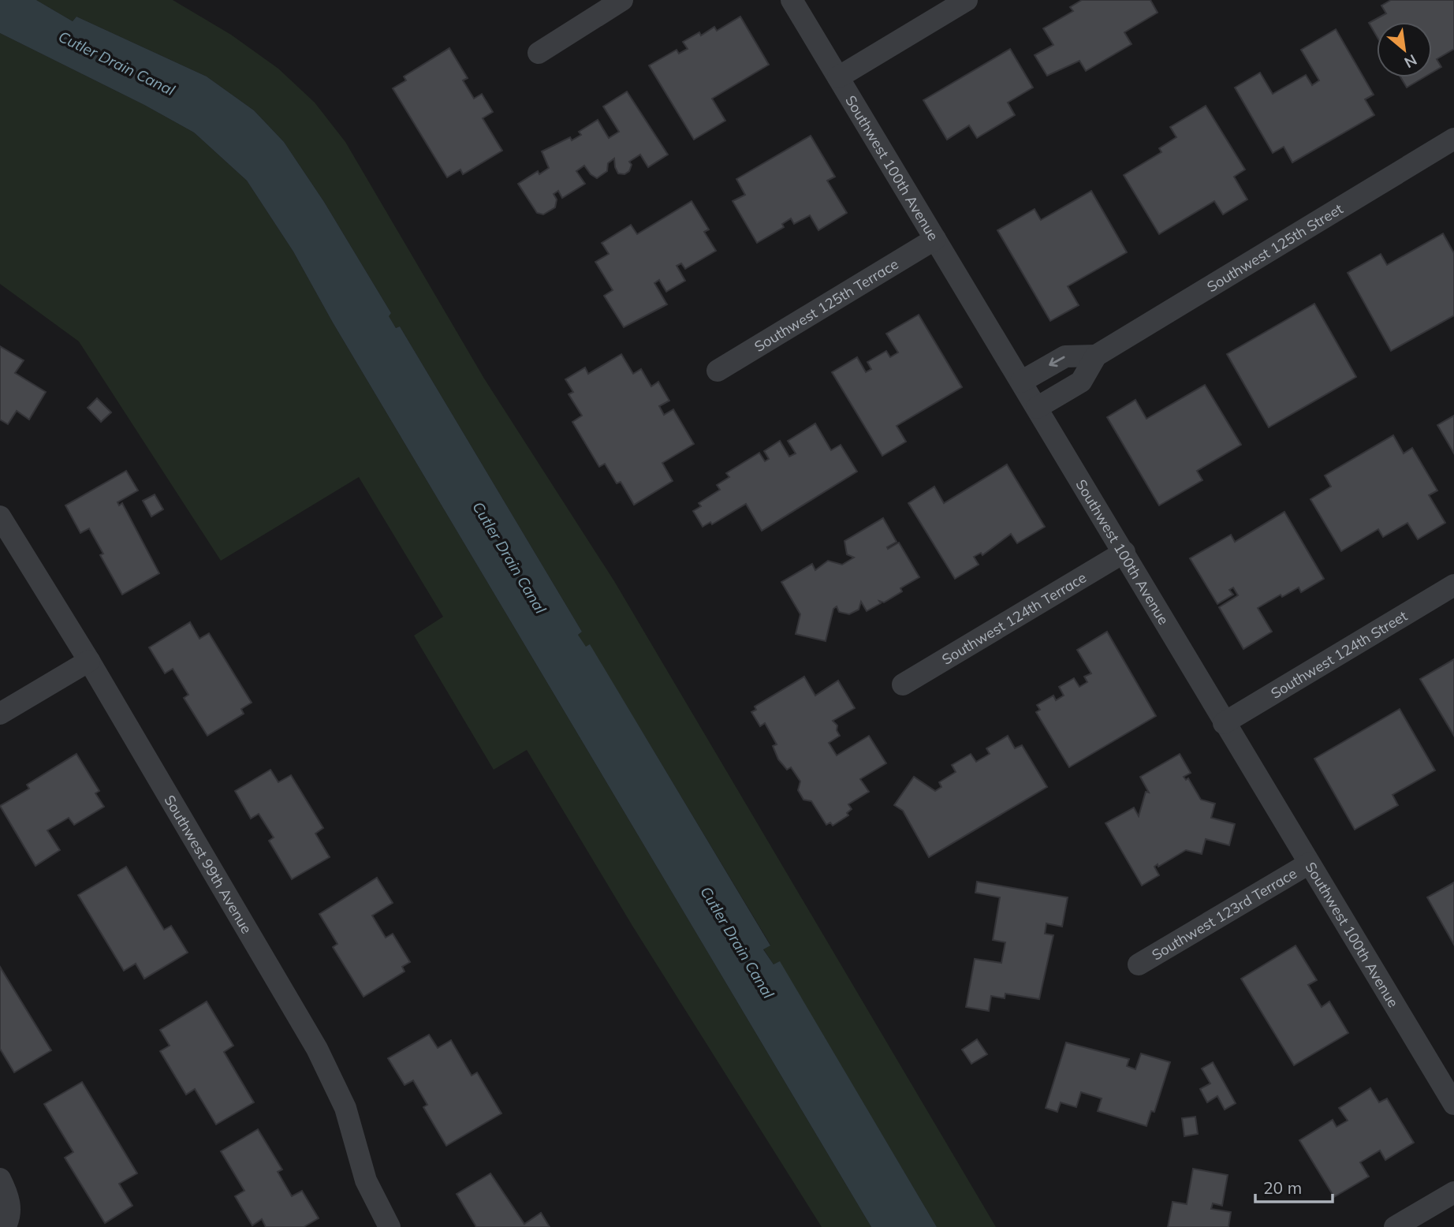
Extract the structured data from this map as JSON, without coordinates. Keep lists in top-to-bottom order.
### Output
{
  "streets": {
    "street": [
      "Southwest 100th Avenue",
      "Southwest 125th Street",
      "Southwest 125th Terrace",
      "Southwest 124th Terrace",
      "Southwest 124th Street",
      "Southwest 99th Avenue",
      "Southwest 123rd Terrace"
    ]
  },
  "crossings": [
    ["Southwest 100th Avenue", "Southwest 125th Street"],
    ["Southwest 100th Avenue", "Southwest 125th Terrace"],
    ["Southwest 100th Avenue", "Southwest 124th Terrace"],
    ["Southwest 100th Avenue", "Southwest 124th Street"],
    ["Southwest 100th Avenue", "Southwest 123rd Terrace"]
  ],
  "water": ["Cutler Drain Canal"],
  "scale_bar": "20 m",
  "north": "bottom right"
}
